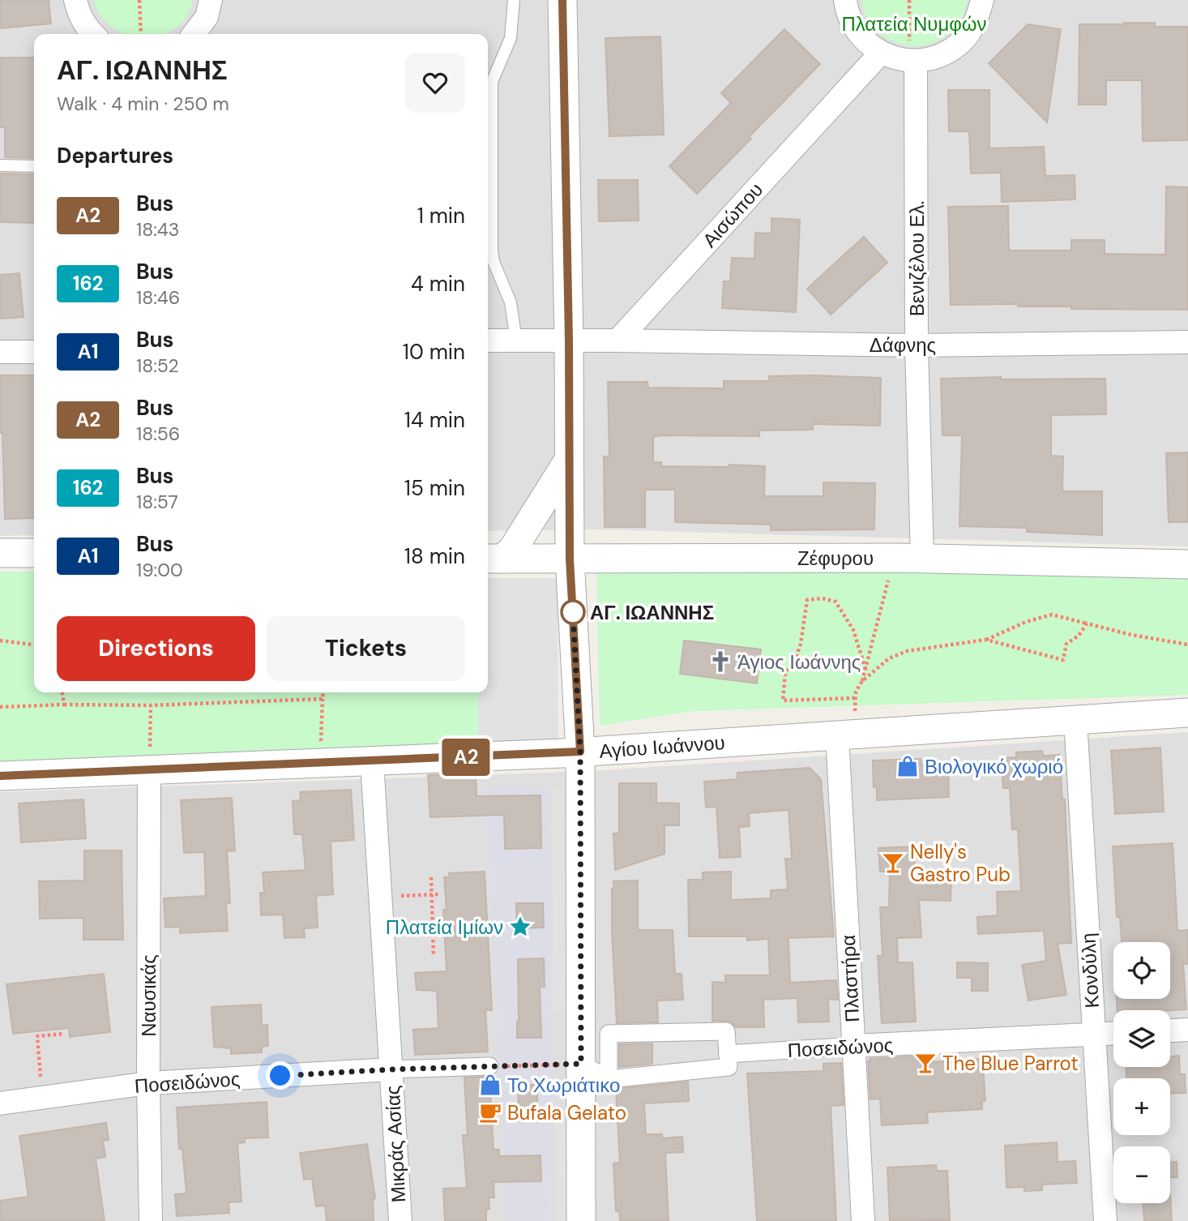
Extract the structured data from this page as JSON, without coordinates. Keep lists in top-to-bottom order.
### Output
{
  "streets": {
    "street": [
      "Αισώπου",
      "Βενιζέλου Ελ.",
      "Δάφνης",
      "Ζέφυρου",
      "Αγίου Ιωάννου",
      "Κονδύλη",
      "Πλαστήρα",
      "Ναυσικάς",
      "Ποσειδώνος",
      "Μικράς Ασίας"
    ]
  },
  "crossings": [
    ["Αισώπου", "Δάφνης"],
    ["Βενιζέλου Ελ.", "Δάφνης"],
    ["Βενιζέλου Ελ.", "Ζέφυρου"],
    ["Αγίου Ιωάννου", "Κονδύλη"],
    ["Αγίου Ιωάννου", "Πλαστήρα"],
    ["Αγίου Ιωάννου", "Ναυσικάς"],
    ["Αγίου Ιωάννου", "Μικράς Ασίας"],
    ["Κονδύλη", "Ποσειδώνος"],
    ["Πλαστήρα", "Ποσειδώνος"],
    ["Ναυσικάς", "Ποσειδώνος"],
    ["Ποσειδώνος", "Μικράς Ασίας"]
  ],
  "parks": ["Πλατεία Νυμφών"],
  "places": {
    "other": ["ΑΓ. ΙΩΑΝΝΗΣ"],
    "church": ["Άγιος Ιωάννης"],
    "shop": ["Βιολογικό χωριό", "Το Χωριάτικο"],
    "bar": ["Nelly's Gastro Pub", "The Blue Parrot"],
    "place": ["Πλατεία Ιμίων"],
    "cafe": ["Bufala Gelato"]
  },
  "lines": ["bus line Α2"],
  "page": {
    "on_map": "Α2",
    "heading": [
      ["ΑΓ. ΙΩΑΝΝΗΣ", "Walk · 4 min · 250 m"],
      "Departures"
    ],
    "list": [
      {
        "mark": "Α2",
        "name": "Bus",
        "note": "18:43",
        "value": "1 min"
      },
      {
        "mark": "162",
        "name": "Bus",
        "note": "18:46",
        "value": "4 min"
      },
      {
        "mark": "Α1",
        "name": "Bus",
        "note": "18:52",
        "value": "10 min"
      },
      {
        "mark": "Α2",
        "name": "Bus",
        "note": "18:56",
        "value": "14 min"
      },
      {
        "mark": "162",
        "name": "Bus",
        "note": "18:57",
        "value": "15 min"
      },
      {
        "mark": "Α1",
        "name": "Bus",
        "note": "19:00",
        "value": "18 min"
      }
    ],
    "buttons": ["Directions", "Tickets"],
    "map_buttons": ["+", "−"]
  }
}
